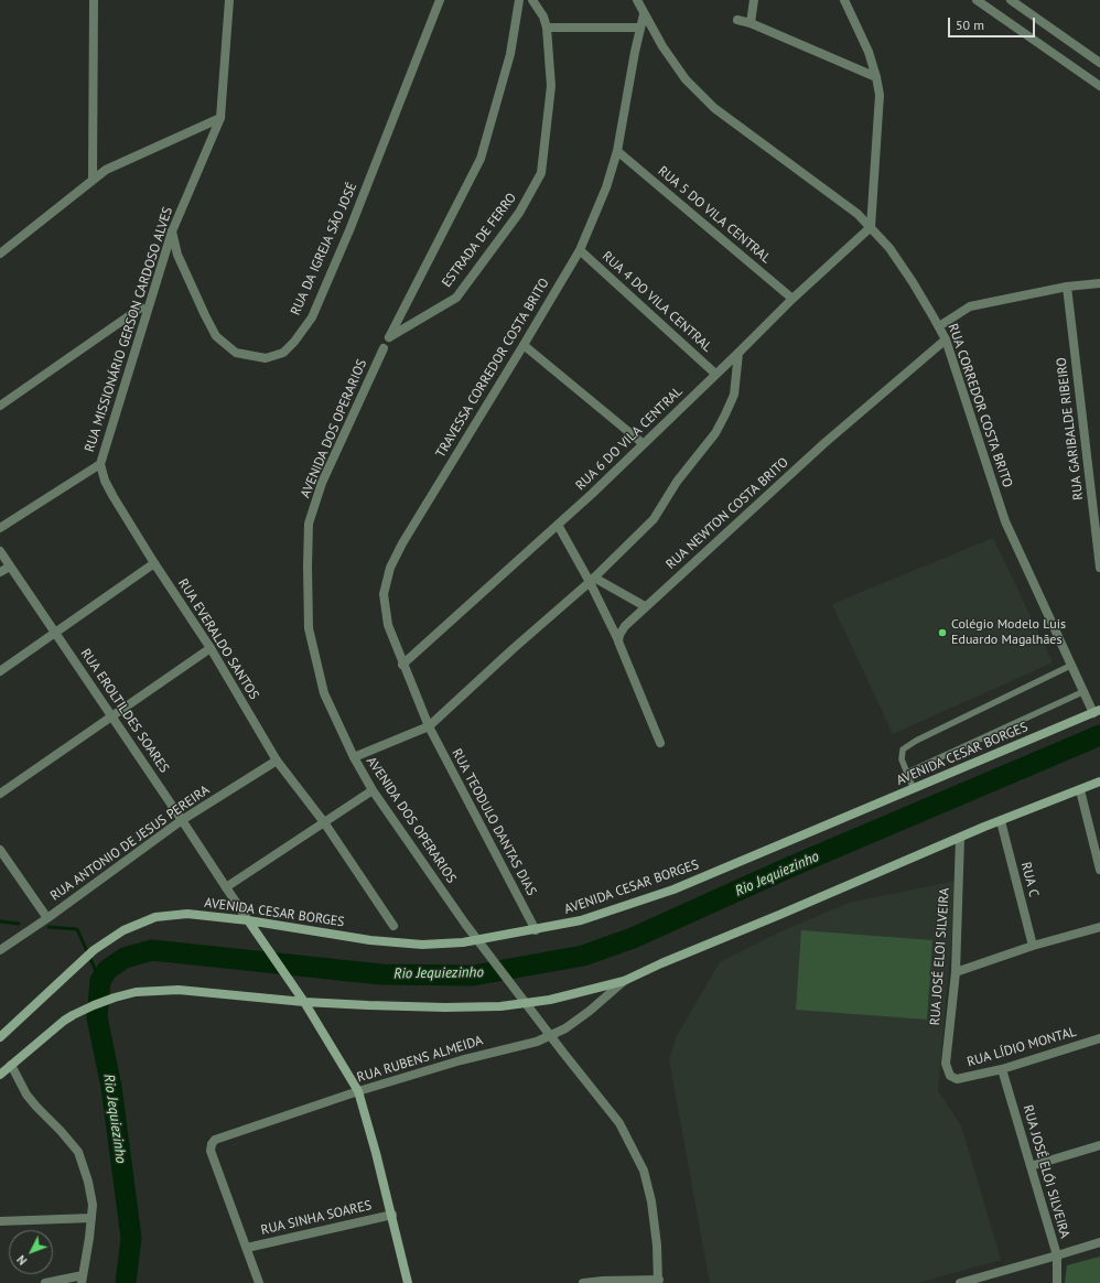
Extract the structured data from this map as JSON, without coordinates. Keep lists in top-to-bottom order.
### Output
{
  "streets": {
    "main road": ["AVENIDA CESAR BORGES"],
    "street": [
      "RUA 5 DO VILA CENTRAL",
      "ESTRADA DE FERRO",
      "RUA DA IGREJA SÃO JOSÉ",
      "RUA 4 DO VILA CENTRAL",
      "RUA MISSIONÁRIO GERSON CARDOSO ALVES",
      "TRAVESSA CORREDOR COSTA BRITO",
      "RUA CORREDOR COSTA BRITO",
      "AVENIDA DOS OPERARIOS",
      "RUA GARIBALDE RIBEIRO",
      "RUA 6 DO VILA CENTRAL",
      "RUA NEWTON COSTA BRITO",
      "RUA EVERALDO SANTOS",
      "RUA EROLTILDES SOARES",
      "RUA TEODULO DANTAS DIAS",
      "RUA ANTONIO DE JESUS PEREIRA",
      "RUA C",
      "RUA JOSÉ ELOI SILVEIRA",
      "RUA LÍDIO MONTAL",
      "RUA RUBENS ALMEIDA",
      "RUA JOSÉ ELÓI SILVEIRA",
      "RUA SINHA SOARES"
    ]
  },
  "crossings": [
    ["RUA 5 DO VILA CENTRAL", "TRAVESSA CORREDOR COSTA BRITO"],
    ["RUA 5 DO VILA CENTRAL", "RUA 6 DO VILA CENTRAL"],
    ["RUA DA IGREJA SÃO JOSÉ", "RUA MISSIONÁRIO GERSON CARDOSO ALVES"],
    ["RUA 4 DO VILA CENTRAL", "TRAVESSA CORREDOR COSTA BRITO"],
    ["RUA 4 DO VILA CENTRAL", "RUA 6 DO VILA CENTRAL"],
    ["RUA MISSIONÁRIO GERSON CARDOSO ALVES", "RUA EVERALDO SANTOS"],
    ["TRAVESSA CORREDOR COSTA BRITO", "RUA CORREDOR COSTA BRITO"],
    ["TRAVESSA CORREDOR COSTA BRITO", "RUA 6 DO VILA CENTRAL"],
    ["TRAVESSA CORREDOR COSTA BRITO", "RUA TEODULO DANTAS DIAS"],
    ["RUA CORREDOR COSTA BRITO", "RUA 6 DO VILA CENTRAL"],
    ["RUA CORREDOR COSTA BRITO", "RUA NEWTON COSTA BRITO"],
    ["RUA CORREDOR COSTA BRITO", "AVENIDA CESAR BORGES"],
    ["RUA EVERALDO SANTOS", "RUA ANTONIO DE JESUS PEREIRA"],
    ["RUA EROLTILDES SOARES", "AVENIDA CESAR BORGES"],
    ["RUA EROLTILDES SOARES", "RUA ANTONIO DE JESUS PEREIRA"],
    ["AVENIDA CESAR BORGES", "RUA TEODULO DANTAS DIAS"],
    ["RUA JOSÉ ELOI SILVEIRA", "RUA LÍDIO MONTAL"],
    ["RUA LÍDIO MONTAL", "RUA JOSÉ ELÓI SILVEIRA"],
    ["RUA RUBENS ALMEIDA", "RUA SINHA SOARES"]
  ],
  "water": ["Rio Jequiezinho"],
  "places": ["Colégio Modelo Luis Eduardo Magalhães"],
  "scale_bar": "50 m",
  "north": "bottom left"
}
